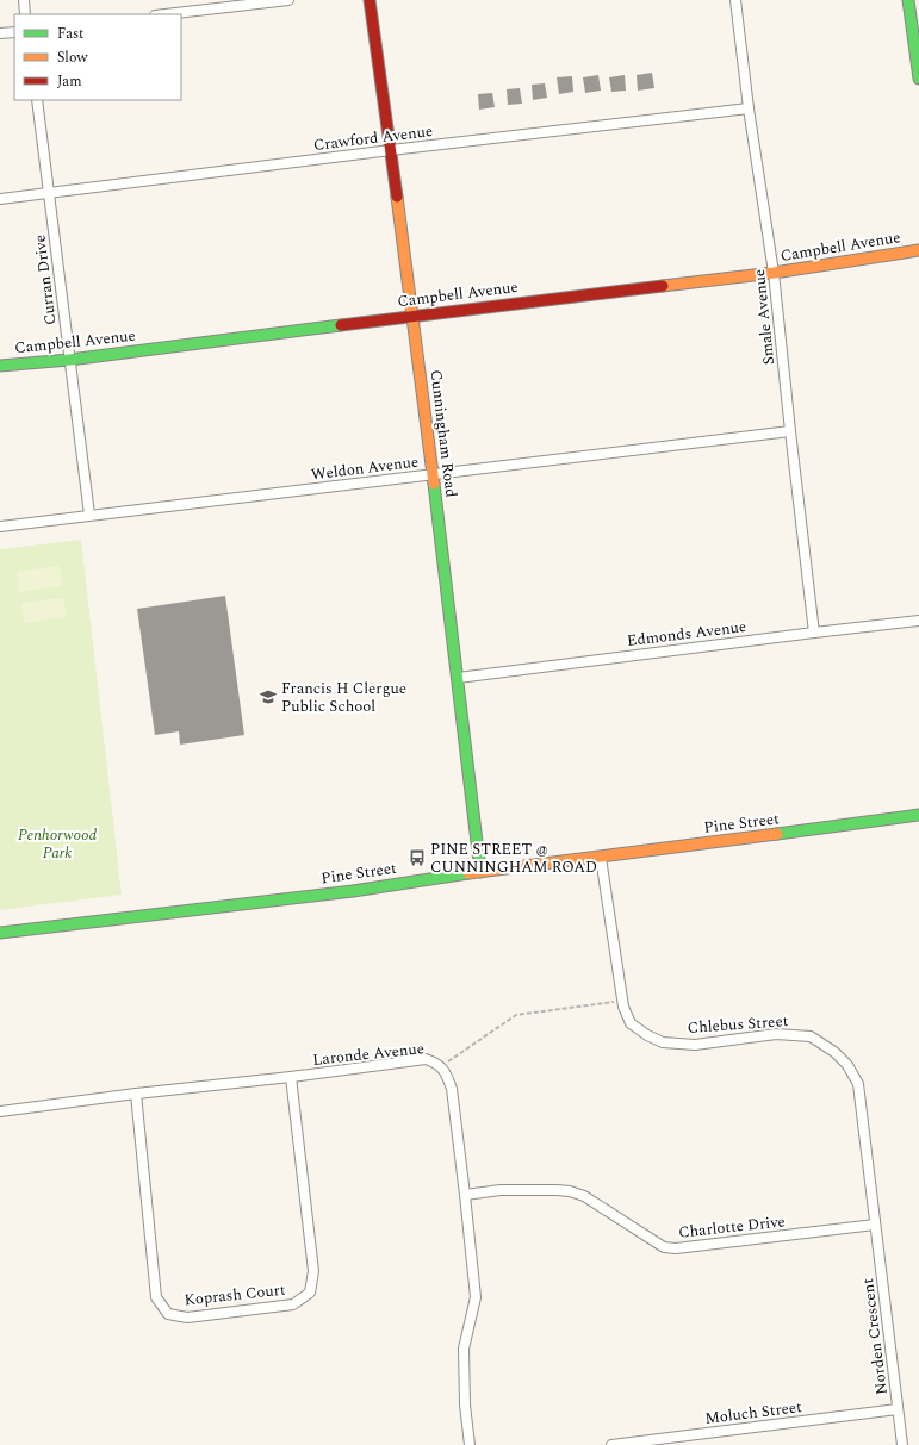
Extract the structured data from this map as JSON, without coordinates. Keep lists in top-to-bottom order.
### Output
{
  "streets": {
    "street": [
      "Crawford Avenue",
      "Campbell Avenue",
      "Curran Drive",
      "Smale Avenue",
      "Cunningham Road",
      "Weldon Avenue",
      "Edmonds Avenue",
      "Pine Street",
      "Chlebus Street",
      "Laronde Avenue",
      "Charlotte Drive",
      "Koprash Court",
      "Norden Crescent",
      "Moluch Street"
    ]
  },
  "crossings": [
    ["Crawford Avenue", "Curran Drive"],
    ["Crawford Avenue", "Smale Avenue"],
    ["Crawford Avenue", "Cunningham Road"],
    ["Campbell Avenue", "Curran Drive"],
    ["Campbell Avenue", "Smale Avenue"],
    ["Campbell Avenue", "Cunningham Road"],
    ["Curran Drive", "Weldon Avenue"],
    ["Smale Avenue", "Weldon Avenue"],
    ["Smale Avenue", "Edmonds Avenue"],
    ["Cunningham Road", "Weldon Avenue"],
    ["Cunningham Road", "Edmonds Avenue"],
    ["Cunningham Road", "Pine Street"],
    ["Pine Street", "Chlebus Street"],
    ["Chlebus Street", "Charlotte Drive"],
    ["Chlebus Street", "Norden Crescent"],
    ["Laronde Avenue", "Charlotte Drive"],
    ["Laronde Avenue", "Koprash Court"],
    ["Charlotte Drive", "Norden Crescent"],
    ["Norden Crescent", "Moluch Street"]
  ],
  "parks": ["Penhorwood Park"],
  "places": {
    "school or university": ["Francis H Clergue Public School"],
    "bus stop": ["PINE STREET @ CUNNINGHAM ROAD"]
  },
  "legend": ["Fast", "Slow", "Jam"]
}
